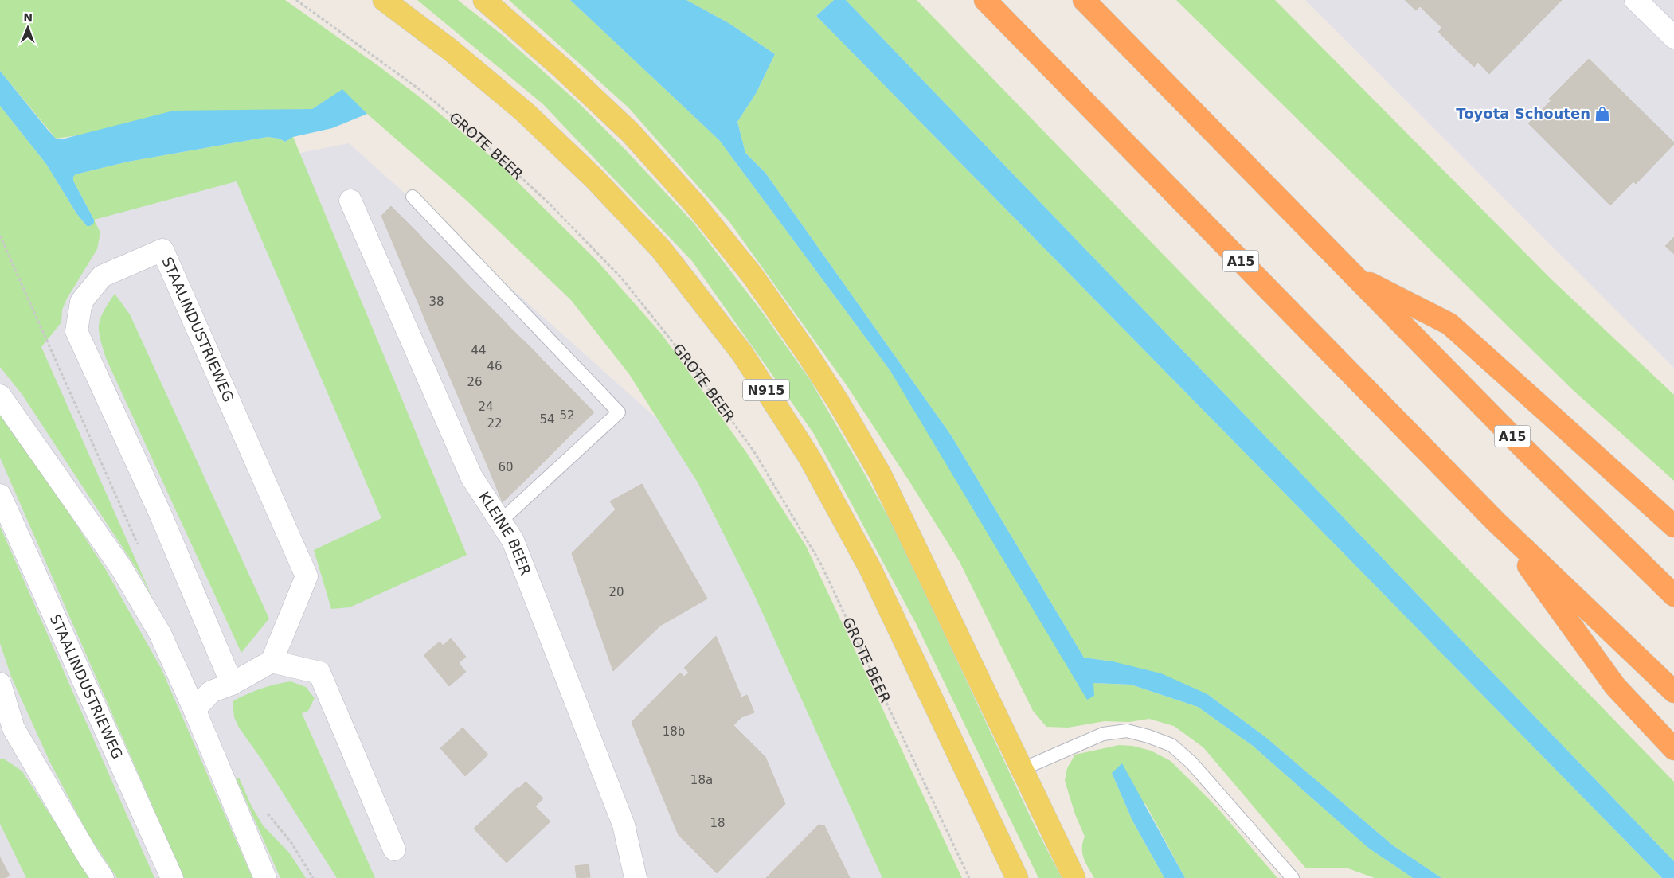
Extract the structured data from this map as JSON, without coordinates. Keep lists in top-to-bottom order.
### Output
{
  "streets": {
    "highway": ["A15"],
    "main road": ["N915"],
    "street": ["STAALINDUSTRIEWEG", "KLEINE BEER"],
    "path": ["GROTE BEER"]
  },
  "places": {
    "shop": ["Toyota Schouten"]
  },
  "house_numbers": [
    "38",
    "44",
    "46",
    "26",
    "24",
    "52",
    "54",
    "22",
    "60",
    "20",
    "18b",
    "18a",
    "18"
  ],
  "north": "top"
}
